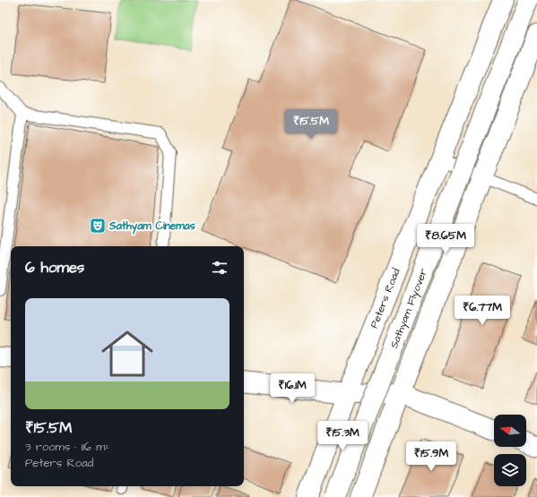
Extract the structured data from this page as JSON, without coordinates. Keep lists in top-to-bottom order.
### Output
{
  "streets": {
    "main road": ["Peters Road", "Sathyam Flyover"]
  },
  "places": {
    "theatre": ["Sathyam Cinemas"]
  },
  "north": "left",
  "page": {
    "price": [
      "₹15.5M",
      "₹8.65M",
      "₹6.77M",
      "₹16.1M",
      "₹15.3M",
      "₹15.9M"
    ],
    "heading": "6 homes",
    "list": [
      {
        "name": "₹15.5M",
        "note": "3 rooms · 116 m² · Peters Road"
      }
    ]
  }
}
